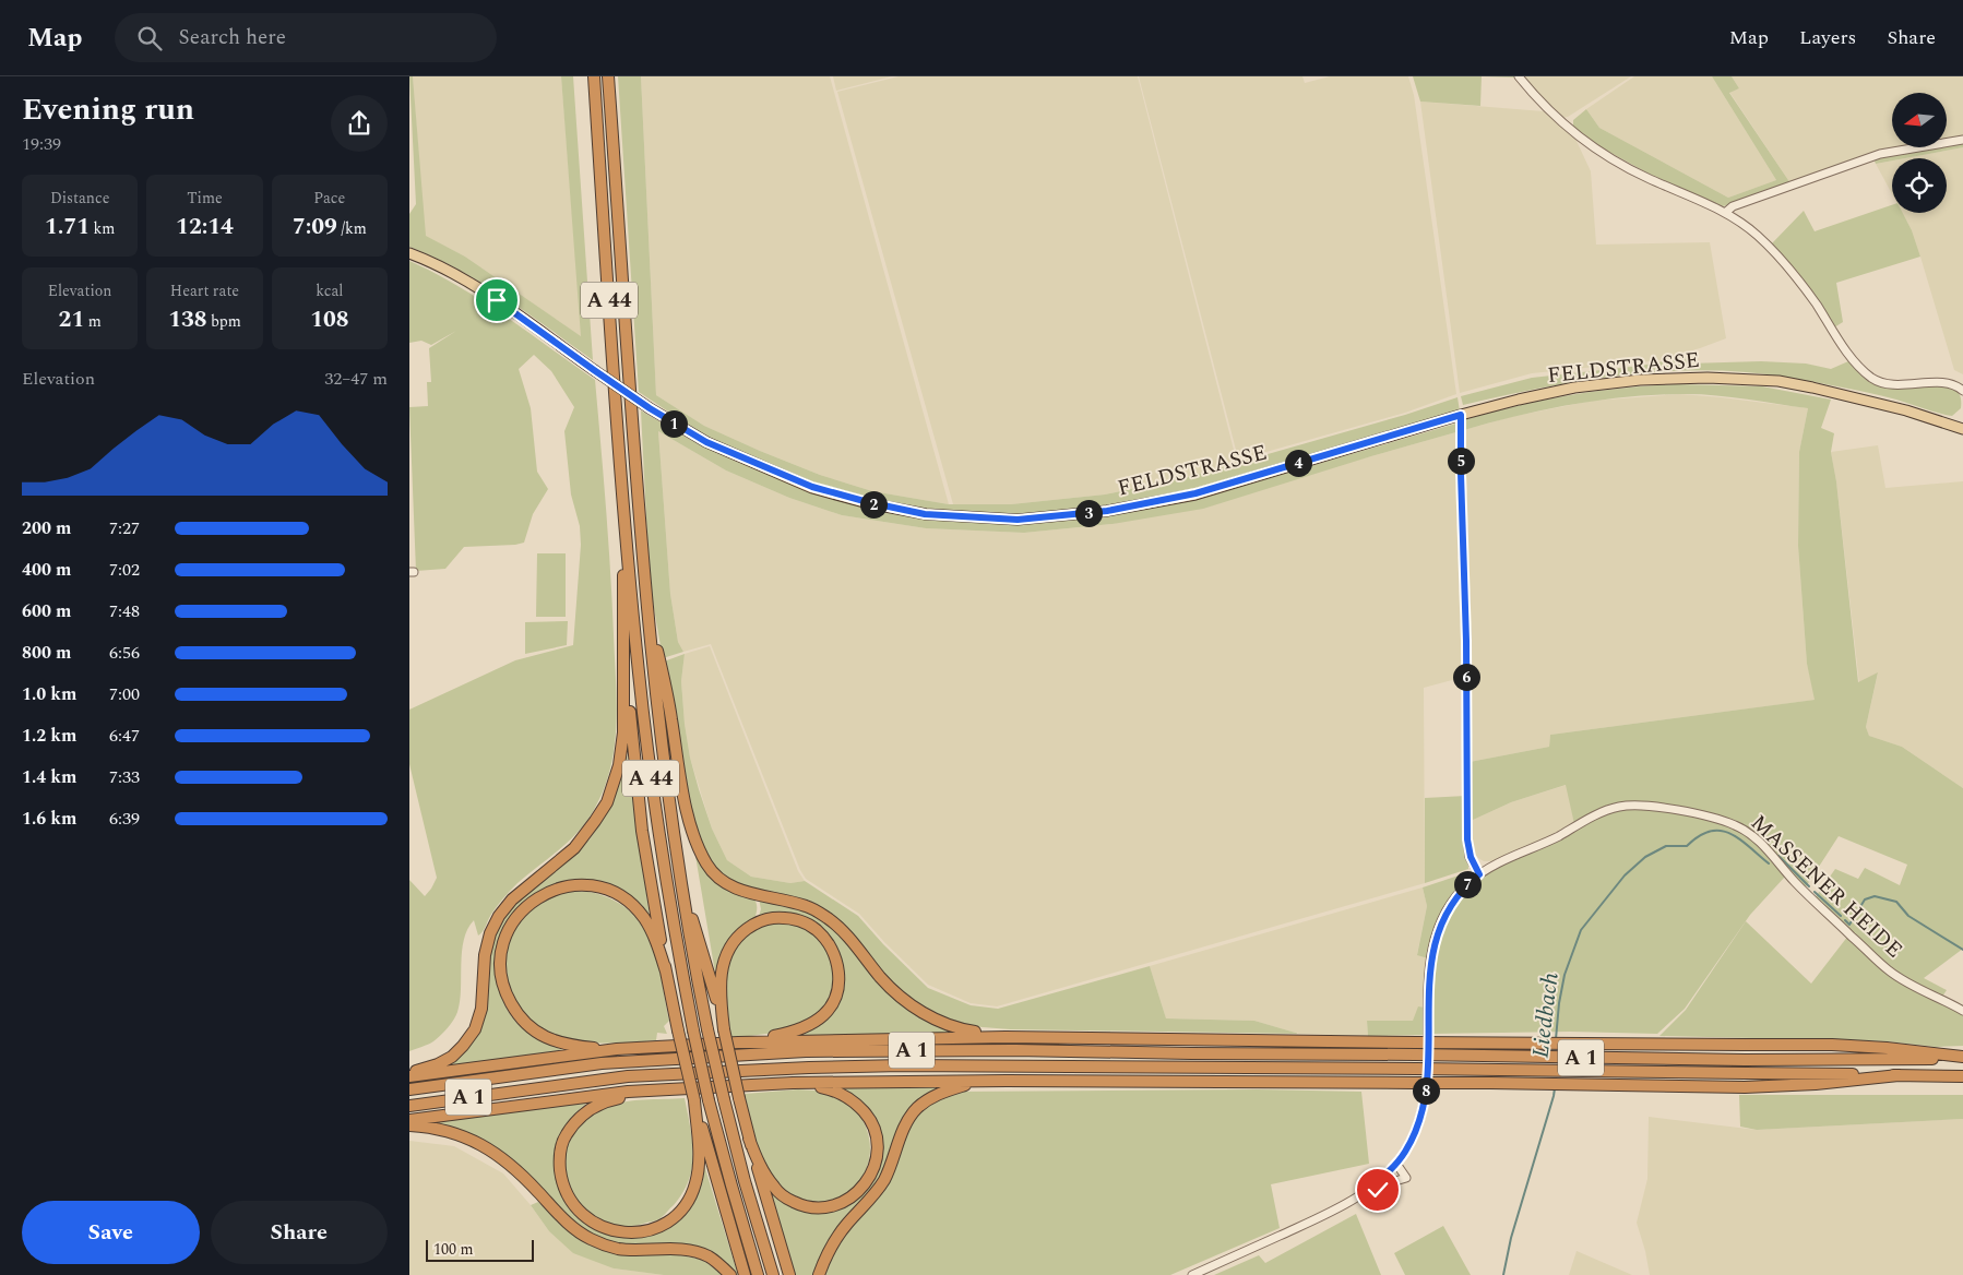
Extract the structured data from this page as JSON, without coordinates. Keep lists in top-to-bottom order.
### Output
{
  "streets": {
    "highway": ["A 44", "A 1"],
    "main road": ["FELDSTRASSE"],
    "street": ["MASSENER HEIDE"]
  },
  "water": ["Liedbach"],
  "scale_bar": "100 m",
  "north": "left",
  "page": {
    "header": "Map",
    "search": "Search here",
    "nav": ["Map", "Layers", "Share"],
    "heading": ["Evening run", "19:39"],
    "stats": [
      ["Distance", "1.71 km"],
      ["Time", "12:14"],
      ["Pace", "7:09 /km"],
      ["Elevation", "21 m"],
      ["Heart rate", "138 bpm"],
      ["kcal", "108"]
    ],
    "chart": ["Elevation", "32–47 m"],
    "pins": [
      "1",
      "5",
      "4",
      "2",
      "3",
      "6",
      "7",
      "8"
    ],
    "list": [
      {
        "name": "200 m",
        "note": "7:27"
      },
      {
        "name": "400 m",
        "note": "7:02"
      },
      {
        "name": "600 m",
        "note": "7:48"
      },
      {
        "name": "800 m",
        "note": "6:56"
      },
      {
        "name": "1.0 km",
        "note": "7:00"
      },
      {
        "name": "1.2 km",
        "note": "6:47"
      },
      {
        "name": "1.4 km",
        "note": "7:33"
      },
      {
        "name": "1.6 km",
        "note": "6:39"
      }
    ],
    "buttons": ["Save", "Share"],
    "scale": "100 m"
  }
}
